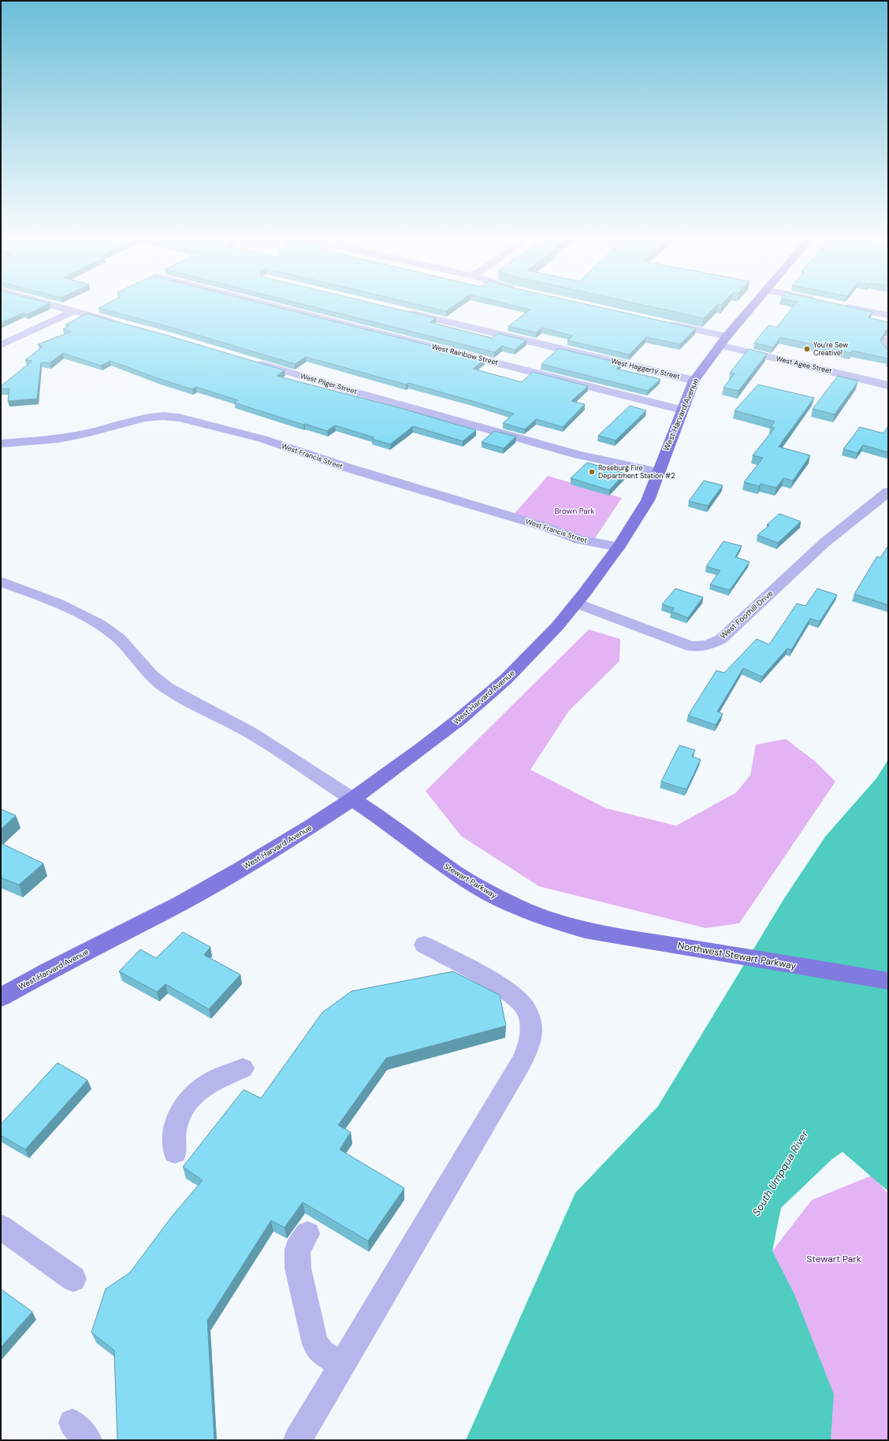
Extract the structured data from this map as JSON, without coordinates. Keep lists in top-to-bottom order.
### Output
{
  "streets": {
    "main road": ["West Harvard Avenue", "Stewart Parkway", "Northwest Stewart Parkway"],
    "street": [
      "West Rainbow Street",
      "West Agee Street",
      "West Haggerty Street",
      "West Pilger Street",
      "West Francis Street",
      "West Foothill Drive"
    ]
  },
  "crossings": [
    ["West Rainbow Street", "West Harvard Avenue"],
    ["West Agee Street", "West Harvard Avenue"],
    ["West Haggerty Street", "West Harvard Avenue"],
    ["West Pilger Street", "West Harvard Avenue"],
    ["West Harvard Avenue", "West Francis Street"],
    ["West Harvard Avenue", "West Foothill Drive"],
    ["West Harvard Avenue", "Stewart Parkway"],
    ["Stewart Parkway", "Northwest Stewart Parkway"]
  ],
  "water": ["South Umpqua River"],
  "parks": ["Brown Park", "Stewart Park"],
  "places": ["You're Sew Creative!", "Roseburg Fire Department Station #2"]
}
